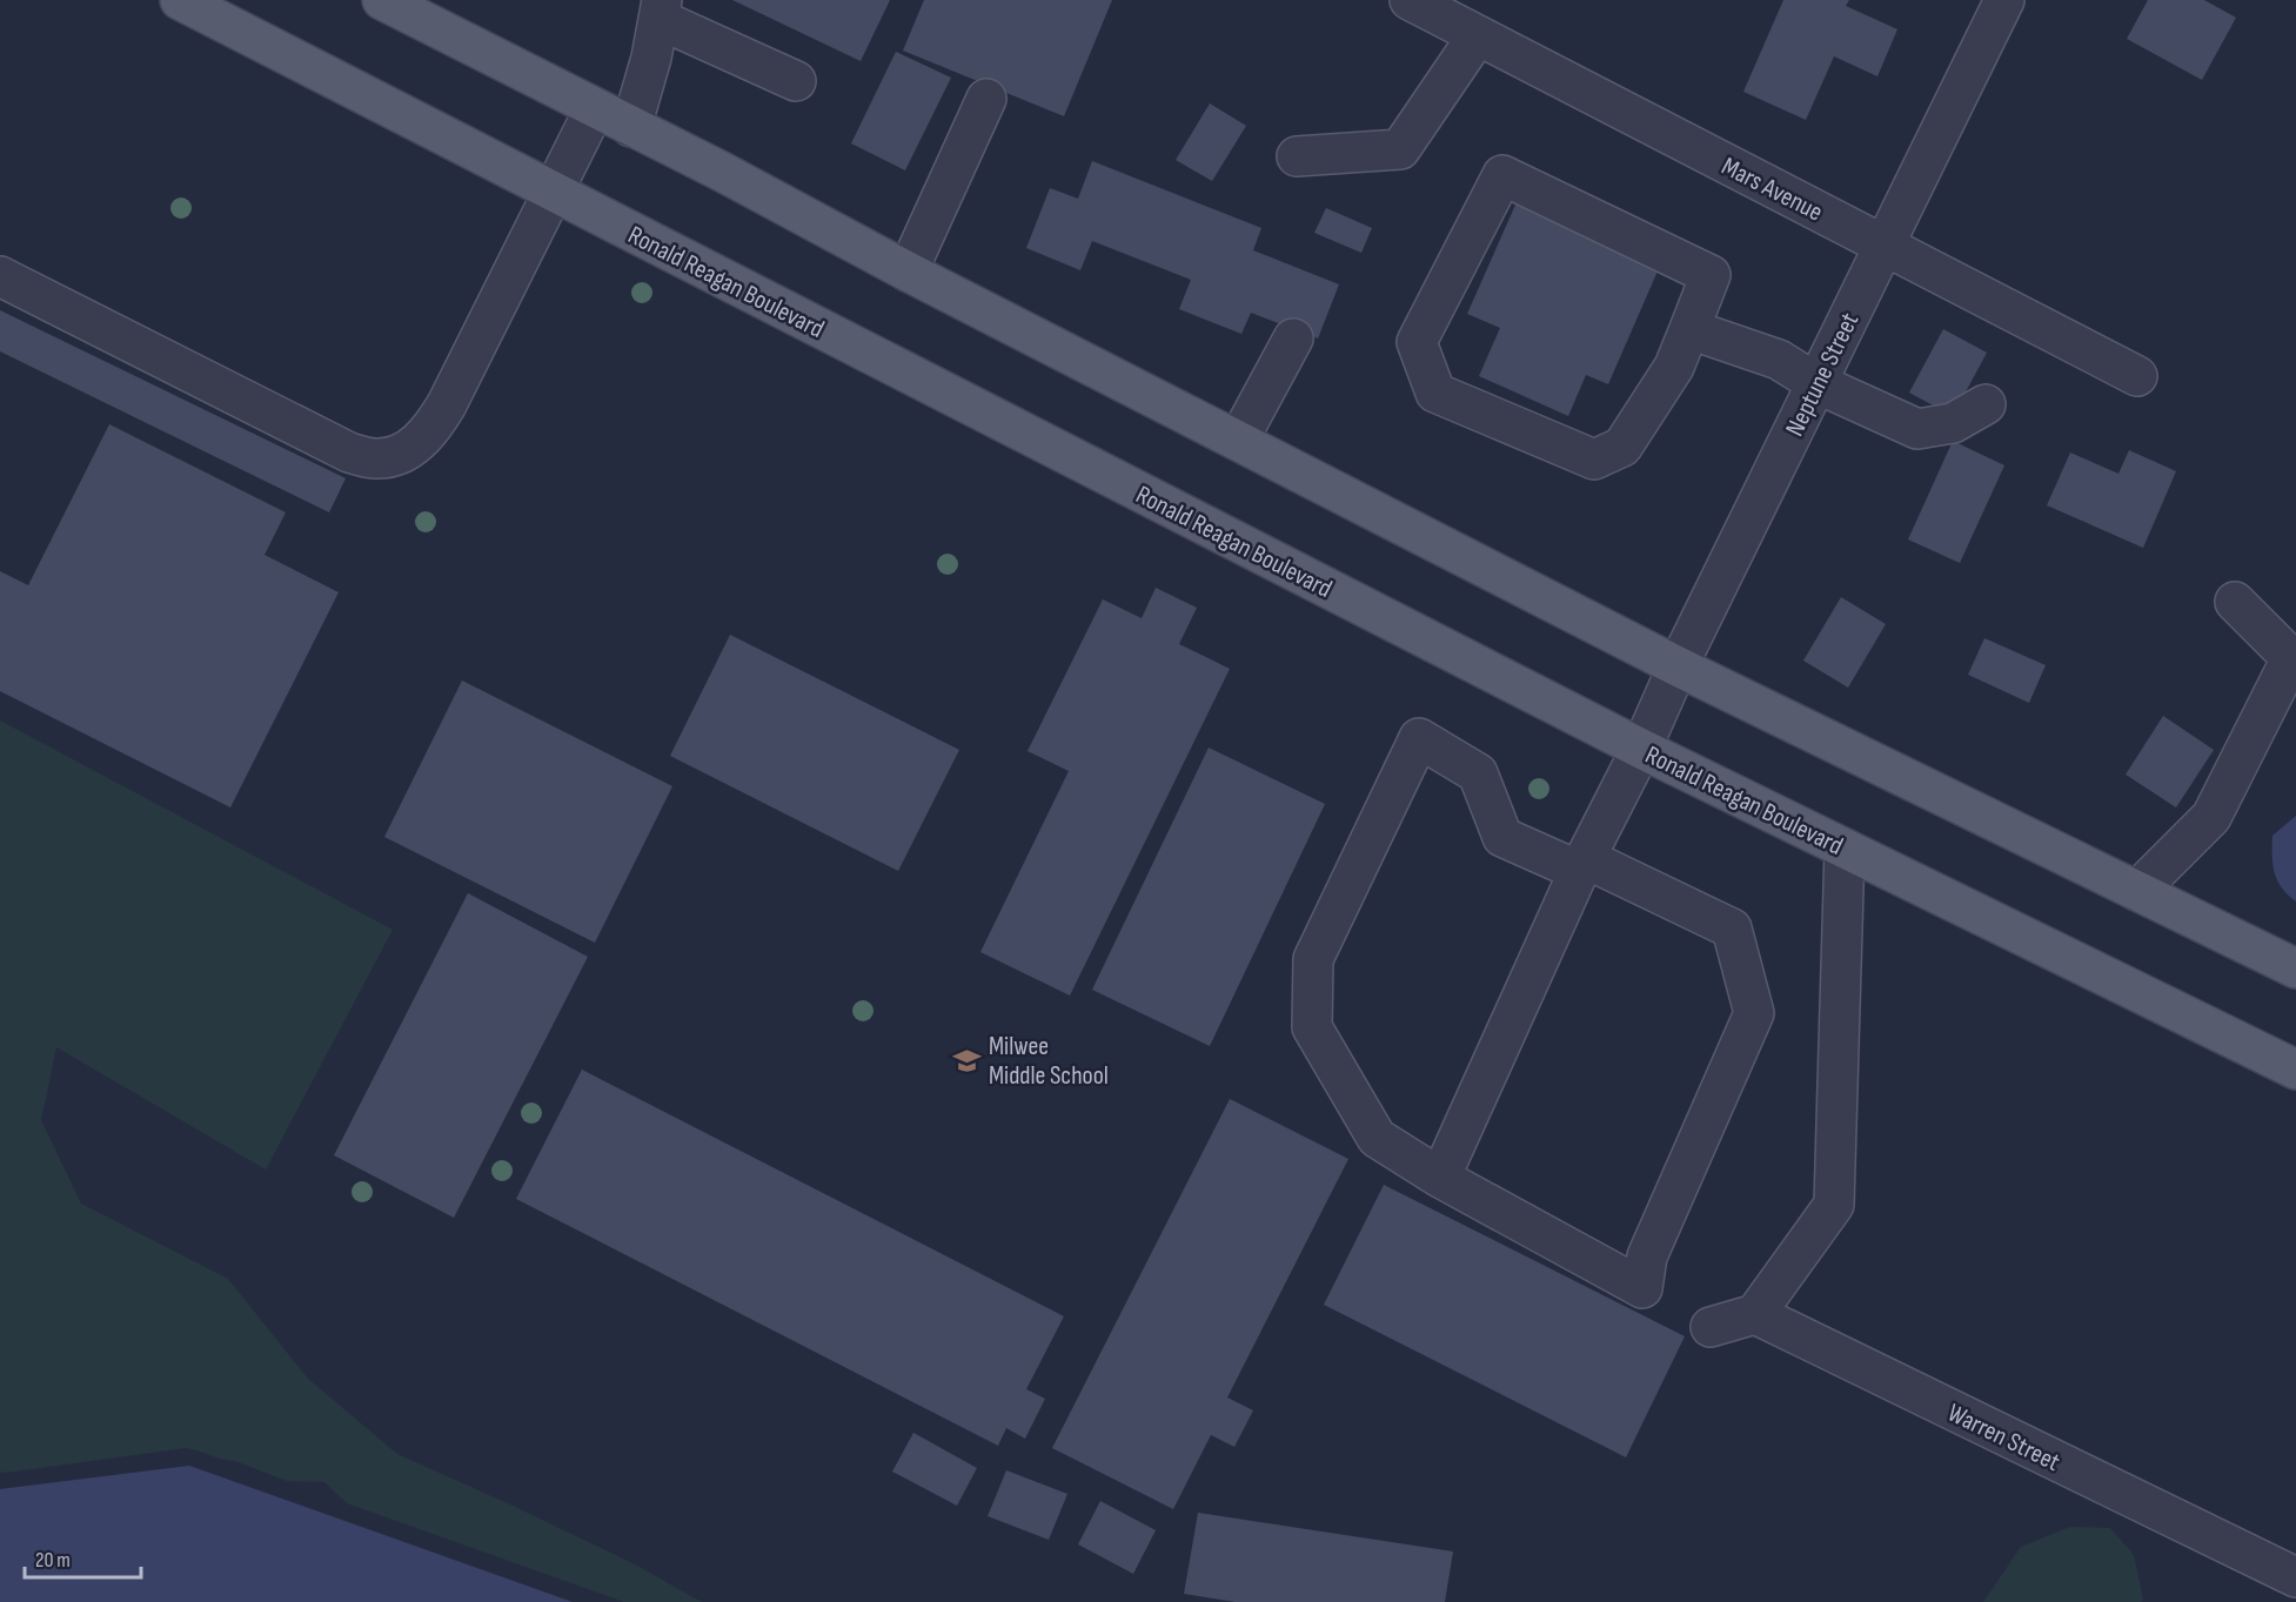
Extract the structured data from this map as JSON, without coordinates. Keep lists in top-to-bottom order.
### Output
{
  "streets": {
    "main road": ["Ronald Reagan Boulevard"],
    "street": ["Mars Avenue", "Neptune Street", "Warren Street"]
  },
  "crossings": [
    ["Mars Avenue", "Neptune Street"],
    ["Ronald Reagan Boulevard", "Neptune Street"]
  ],
  "places": {
    "school or university": ["Milwee Middle School"]
  },
  "scale_bar": "20 m"
}
